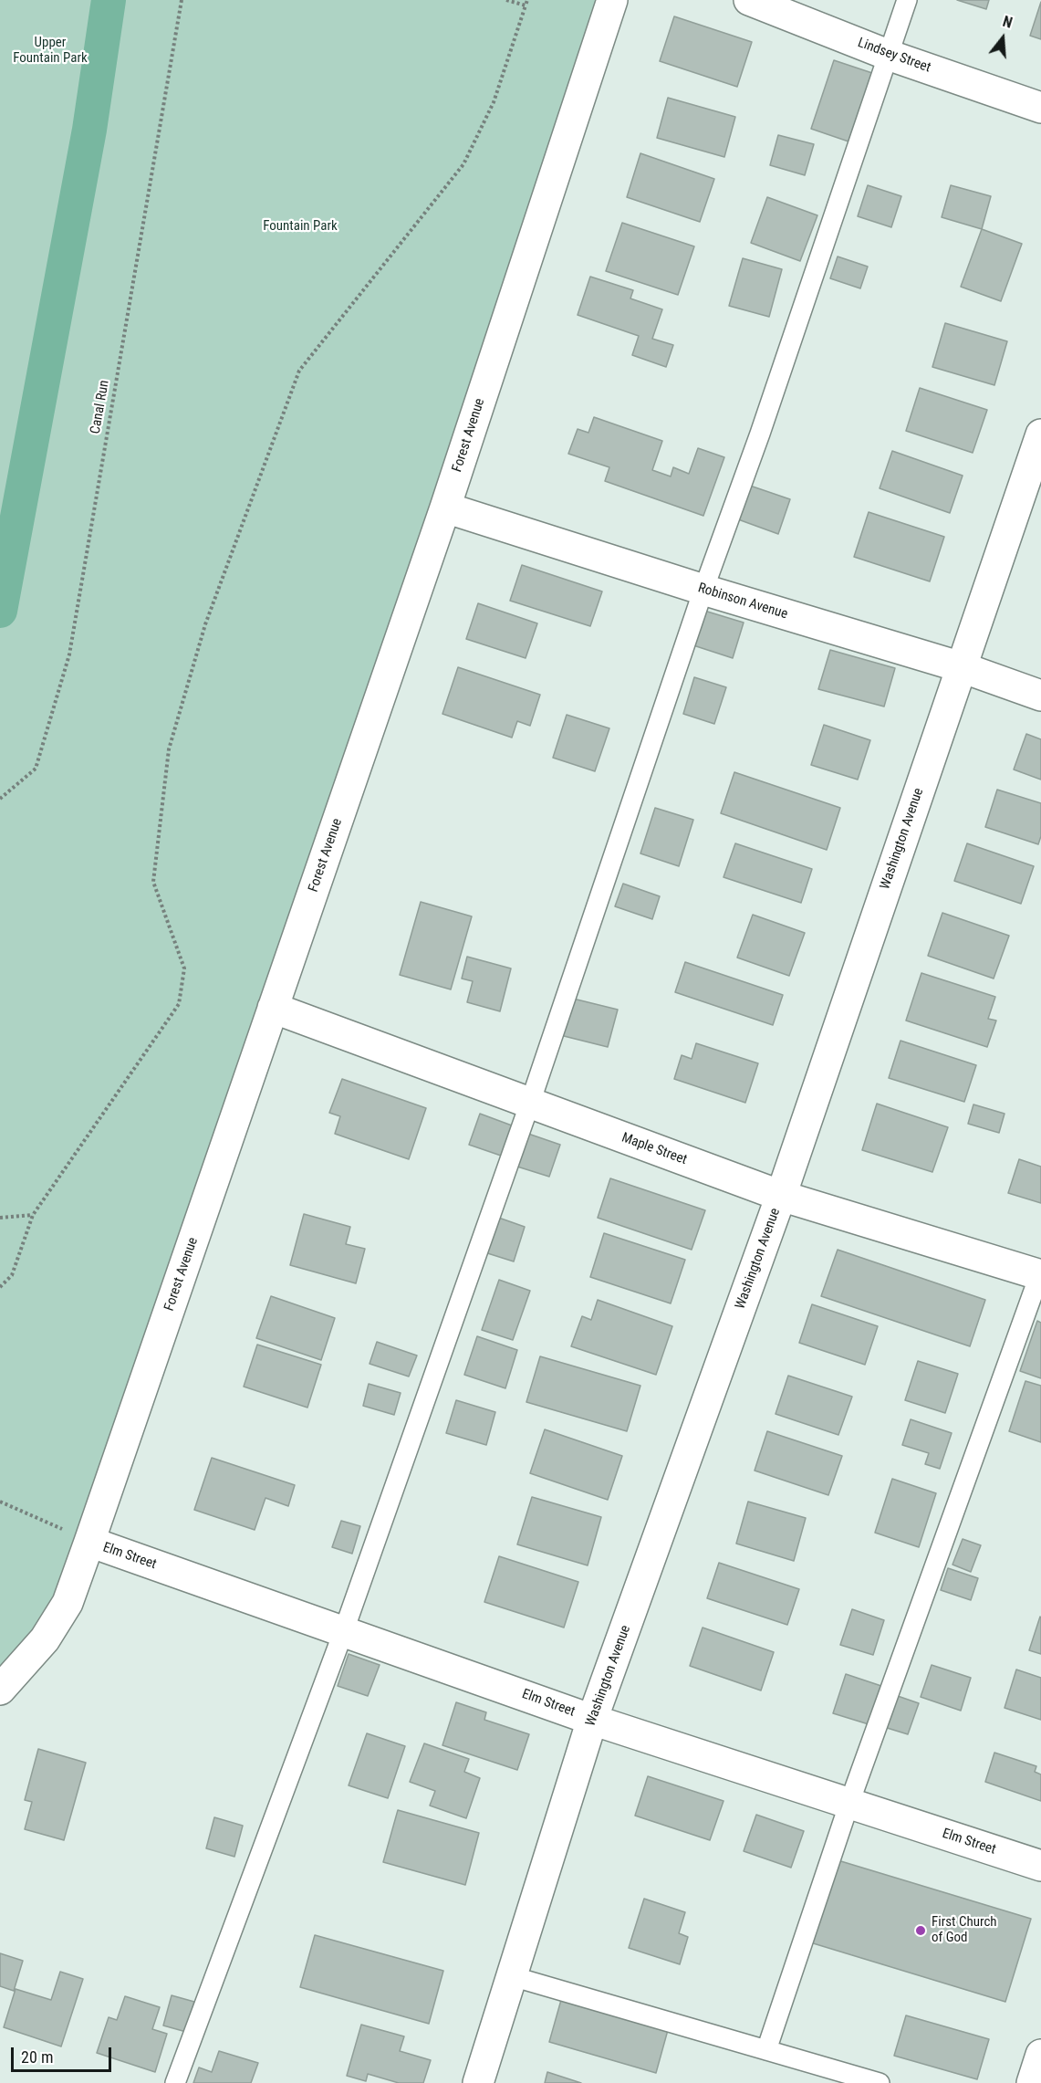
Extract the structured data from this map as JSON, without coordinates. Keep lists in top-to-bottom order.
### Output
{
  "streets": {
    "street": [
      "Lindsey Street",
      "Forest Avenue",
      "Robinson Avenue",
      "Washington Avenue",
      "Maple Street",
      "Elm Street"
    ],
    "path": ["Canal Run"]
  },
  "crossings": [
    ["Forest Avenue", "Robinson Avenue"],
    ["Forest Avenue", "Maple Street"],
    ["Forest Avenue", "Elm Street"],
    ["Robinson Avenue", "Washington Avenue"],
    ["Washington Avenue", "Maple Street"],
    ["Washington Avenue", "Elm Street"]
  ],
  "parks": ["Upper Fountain Park", "Fountain Park"],
  "places": ["First Church of God"],
  "scale_bar": "20 m",
  "north": "top"
}
